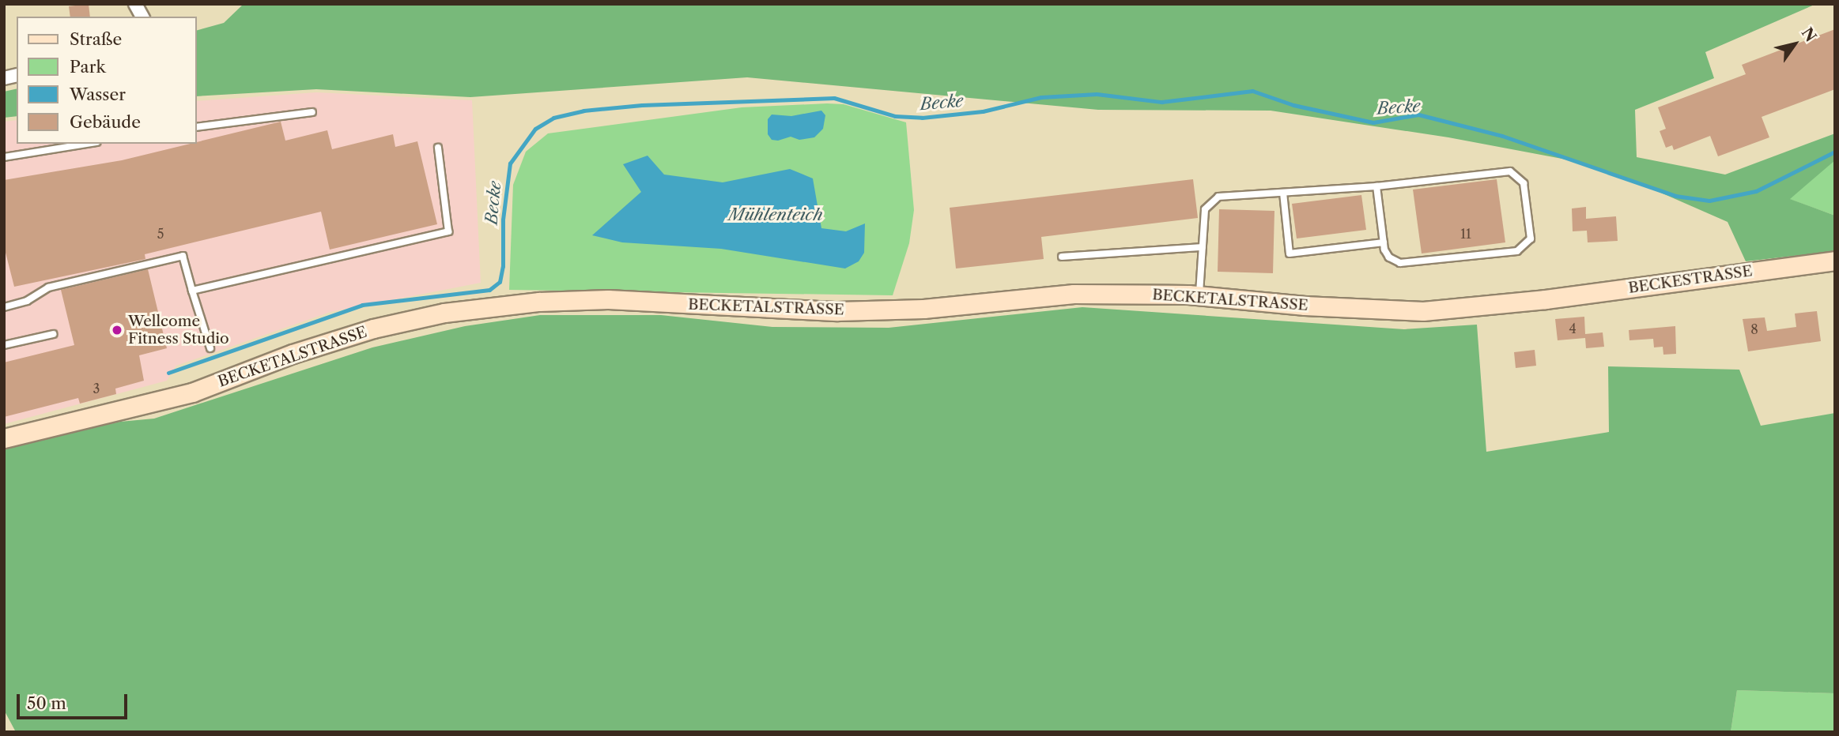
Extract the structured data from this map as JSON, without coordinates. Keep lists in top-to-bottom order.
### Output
{
  "streets": {
    "main road": ["BECKESTRASSE", "BECKETALSTRASSE"]
  },
  "crossings": [
    ["BECKESTRASSE", "BECKETALSTRASSE"]
  ],
  "water": ["Becke", "Mühlenteich"],
  "places": ["Wellcome Fitness Studio"],
  "house_numbers": [
    "5",
    "11",
    "4",
    "8",
    "3"
  ],
  "legend": [
    "Straße",
    "Park",
    "Wasser",
    "Gebäude"
  ],
  "scale_bar": "50 m",
  "north": "top right"
}
